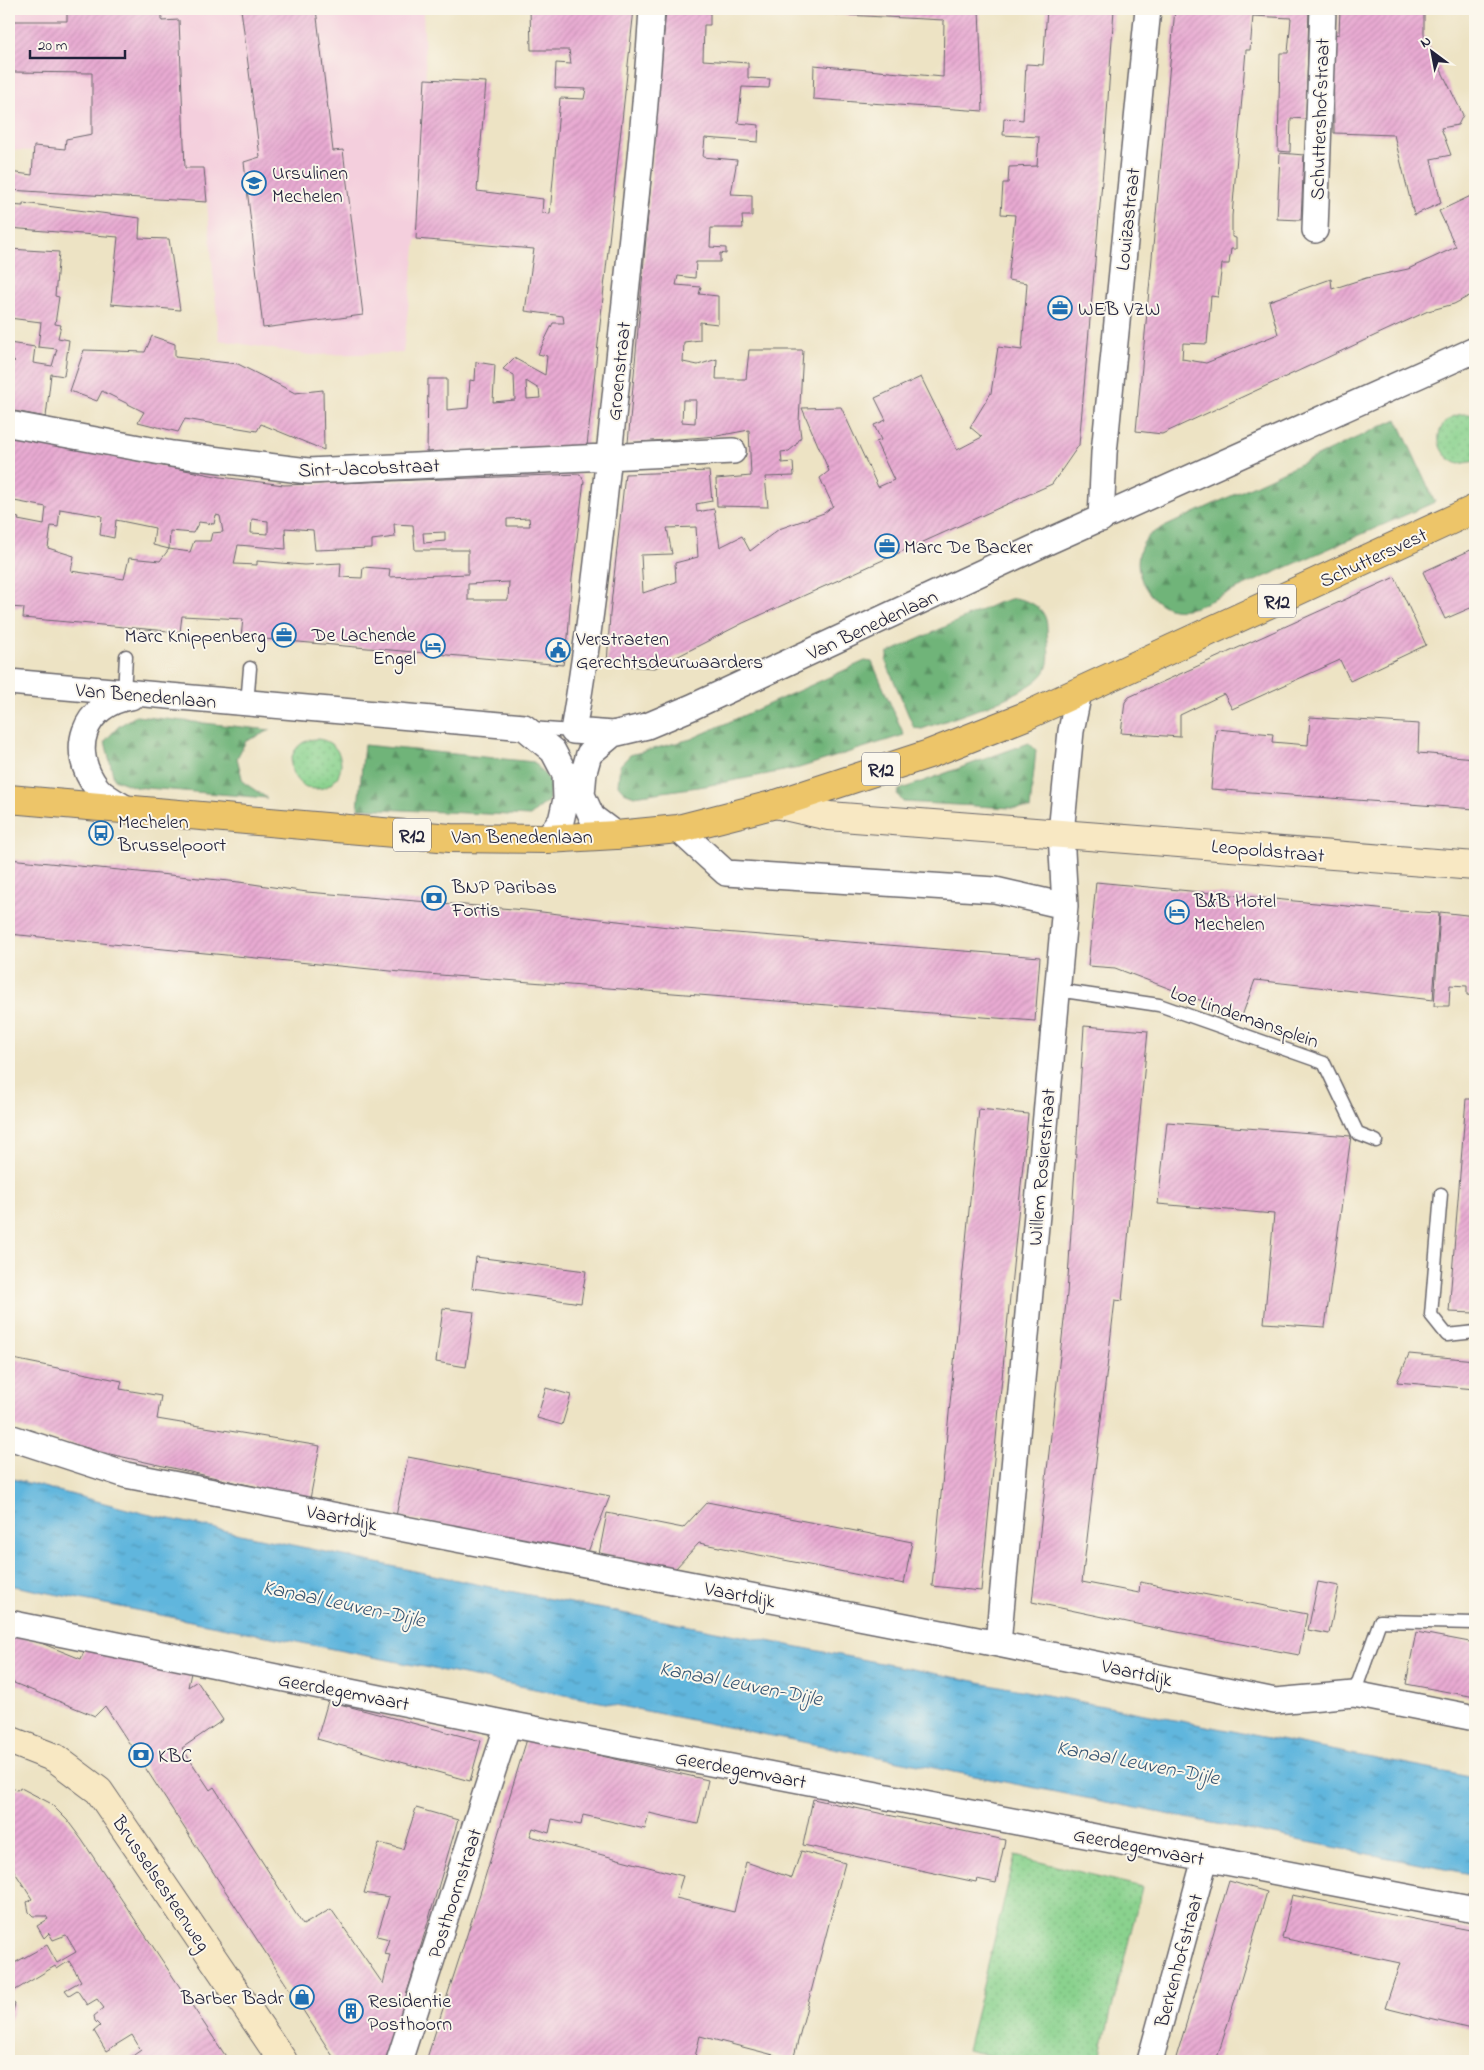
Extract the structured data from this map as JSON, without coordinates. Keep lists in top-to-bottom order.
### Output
{
  "streets": {
    "main road": [
      "Schuttersvest",
      "R12",
      "Van Benedenlaan",
      "Leopoldstraat",
      "Brusselsesteenweg"
    ],
    "street": [
      "Schuttershofstraat",
      "Louizastraat",
      "Groenstraat",
      "Sint-Jacobstraat",
      "Willem Rosierstraat",
      "Vaartdijk",
      "Geerdegemvaart",
      "Posthoornstraat",
      "Berkenhofstraat"
    ],
    "lane": ["Loe Lindemansplein"]
  },
  "crossings": [
    ["Louizastraat", "R12"],
    ["Louizastraat", "Van Benedenlaan"],
    ["Groenstraat", "Sint-Jacobstraat"],
    ["Groenstraat", "Van Benedenlaan"],
    ["Schuttersvest", "Van Benedenlaan"],
    ["Schuttersvest", "Willem Rosierstraat"],
    ["R12", "Van Benedenlaan"],
    ["Van Benedenlaan", "Leopoldstraat"],
    ["Van Benedenlaan", "Willem Rosierstraat"],
    ["Leopoldstraat", "Willem Rosierstraat"],
    ["Loe Lindemansplein", "Willem Rosierstraat"],
    ["Willem Rosierstraat", "Vaartdijk"],
    ["Geerdegemvaart", "Posthoornstraat"],
    ["Geerdegemvaart", "Berkenhofstraat"]
  ],
  "water": ["Kanaal Leuven-Dijle"],
  "places": {
    "school or university": ["Ursulinen Mechelen"],
    "office": ["WEB VZW", "Marc De Backer", "Marc Knippenberg"],
    "hotel": ["De Lachende Engel", "B&B Hotel Mechelen"],
    "public building": ["Verstraeten Gerechtsdeurwaarders"],
    "bus stop": ["Mechelen Brusselpoort"],
    "bank": ["BNP Paribas Fortis", "KBC"],
    "shop": ["Barber Badr"],
    "building": ["Residentie Posthoorn"]
  },
  "scale_bar": "20 m",
  "north": "top left"
}
